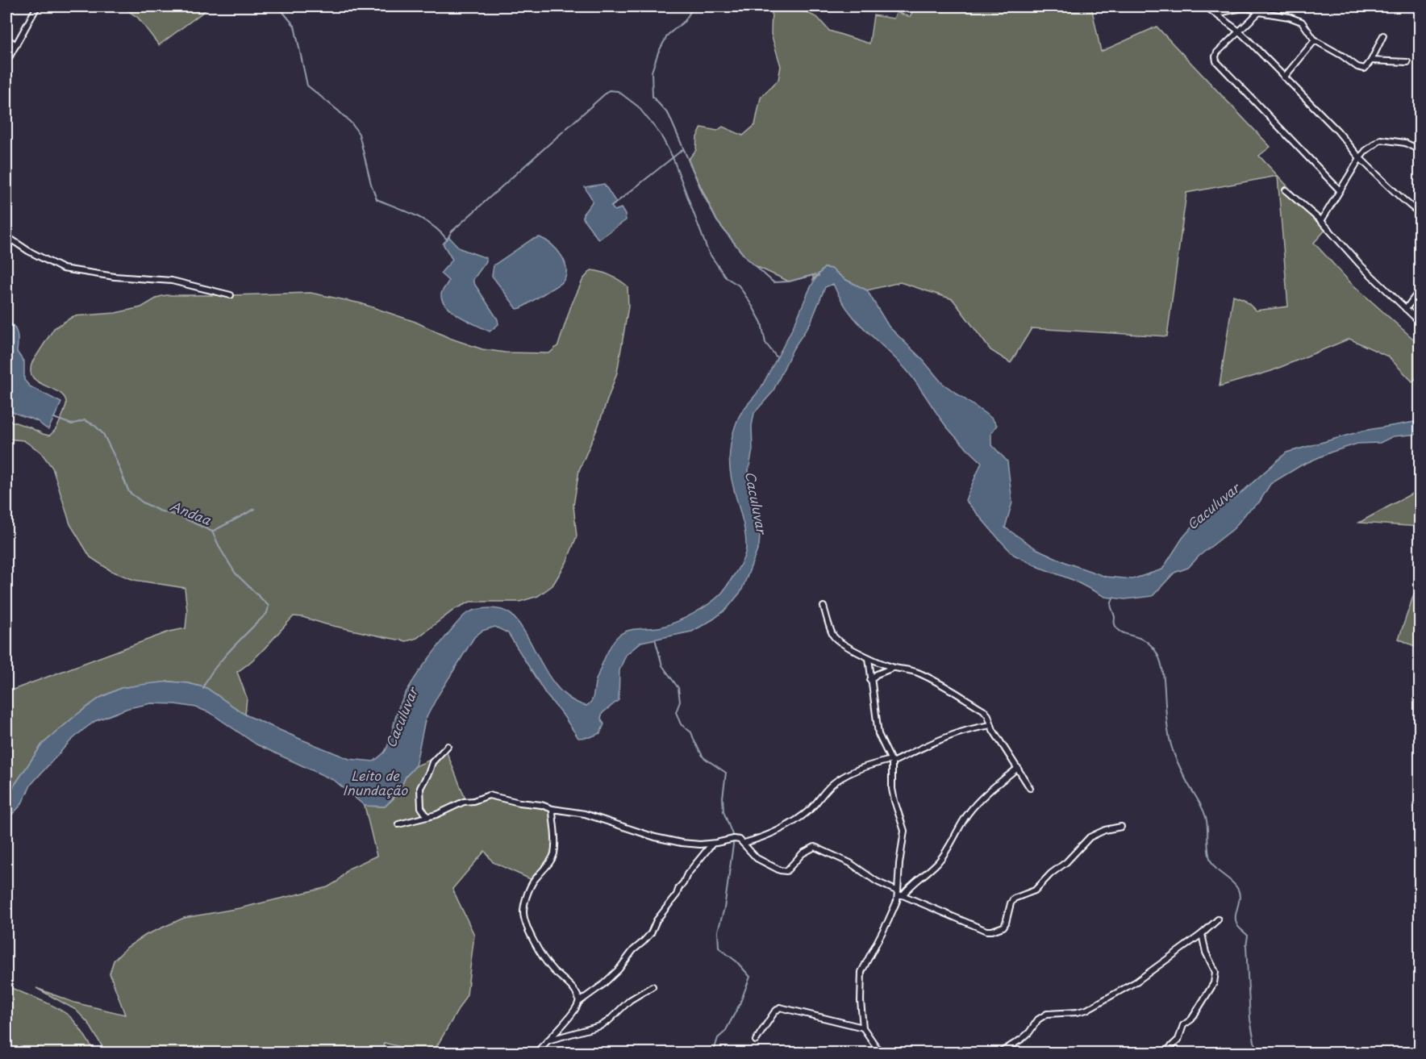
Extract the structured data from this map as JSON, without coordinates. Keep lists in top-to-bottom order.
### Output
{
  "water": ["Caculuvar", "Andaa", "Leito de Inundação"]
}
